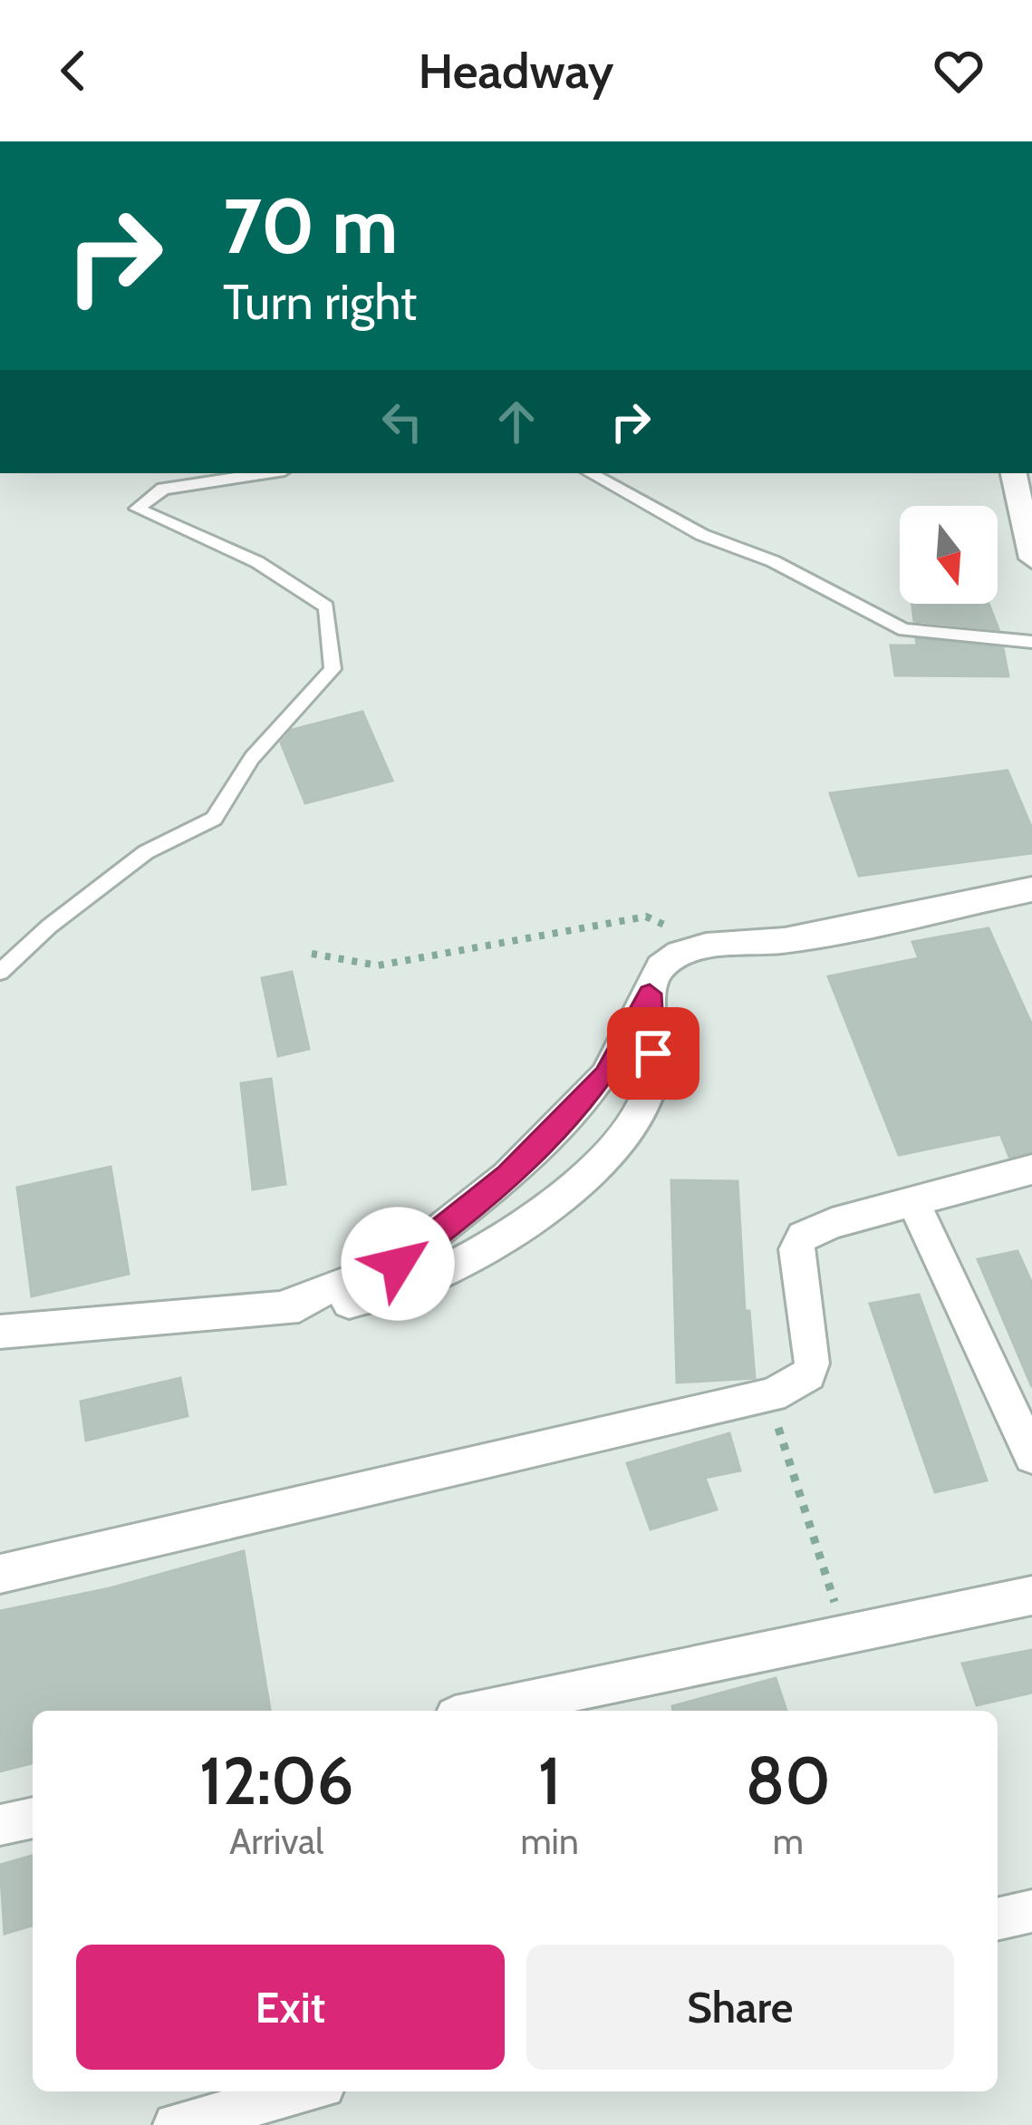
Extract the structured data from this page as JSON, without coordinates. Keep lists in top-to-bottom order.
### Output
{
  "north": "bottom",
  "page": {
    "header": "Headway",
    "turn": ["70 m", "Turn right"],
    "eta": [
      "12:06",
      "Arrival",
      "1",
      "min",
      "80",
      "m"
    ],
    "buttons": ["Exit", "Share"]
  }
}
